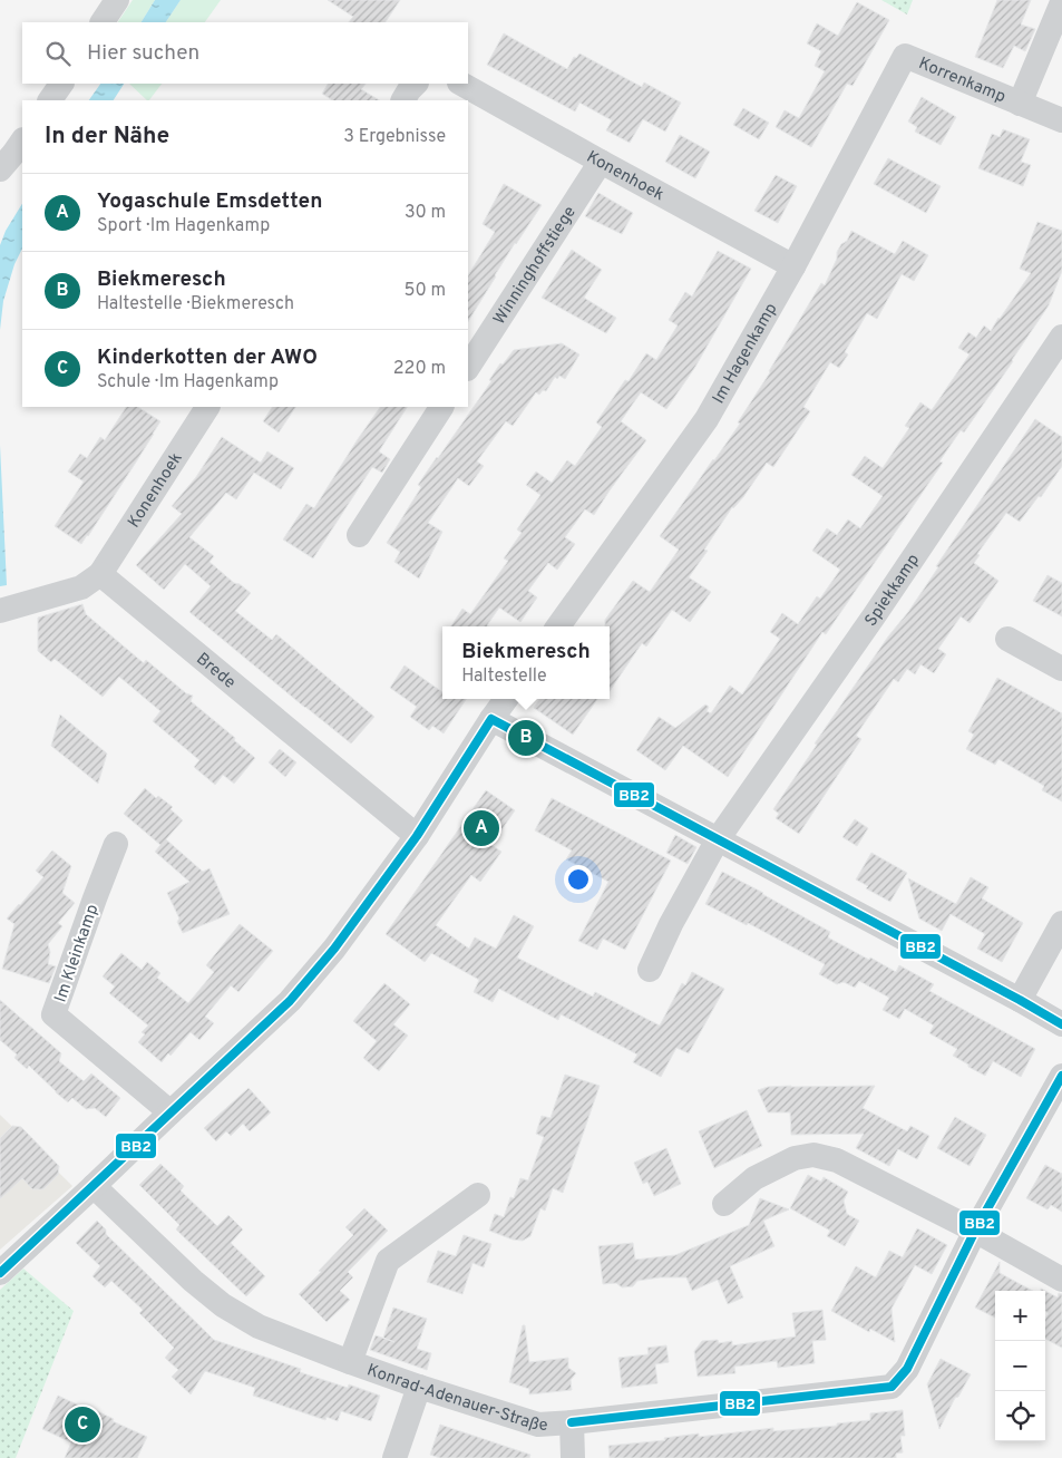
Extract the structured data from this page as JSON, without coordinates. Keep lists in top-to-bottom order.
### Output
{
  "streets": {
    "street": [
      "Korrenkamp",
      "Konenhoek",
      "Winninghoffstiege",
      "Im Hagenkamp",
      "Spiekkamp",
      "Brede",
      "Im Kleinkamp",
      "Konrad-Adenauer-Straße"
    ]
  },
  "crossings": [
    ["Korrenkamp", "Im Hagenkamp"],
    ["Konenhoek", "Winninghoffstiege"],
    ["Konenhoek", "Im Hagenkamp"],
    ["Konenhoek", "Brede"]
  ],
  "lines": ["transit line BB2"],
  "page": {
    "search": "Hier suchen",
    "heading": ["In der Nähe", "3 Ergebnisse"],
    "list": [
      {
        "mark": "A",
        "name": "Yogaschule Emsdetten",
        "note": "Sport · Im Hagenkamp",
        "value": "30 m"
      },
      {
        "mark": "B",
        "name": "Biekmeresch",
        "note": "Haltestelle · Biekmeresch",
        "value": "50 m"
      },
      {
        "mark": "C",
        "name": "Kinderkotten der AWO",
        "note": "Schule · Im Hagenkamp",
        "value": "220 m"
      }
    ],
    "popup": ["Biekmeresch", "Haltestelle"],
    "pins": ["B", "A", "C"],
    "map_buttons": ["+", "−"]
  }
}
